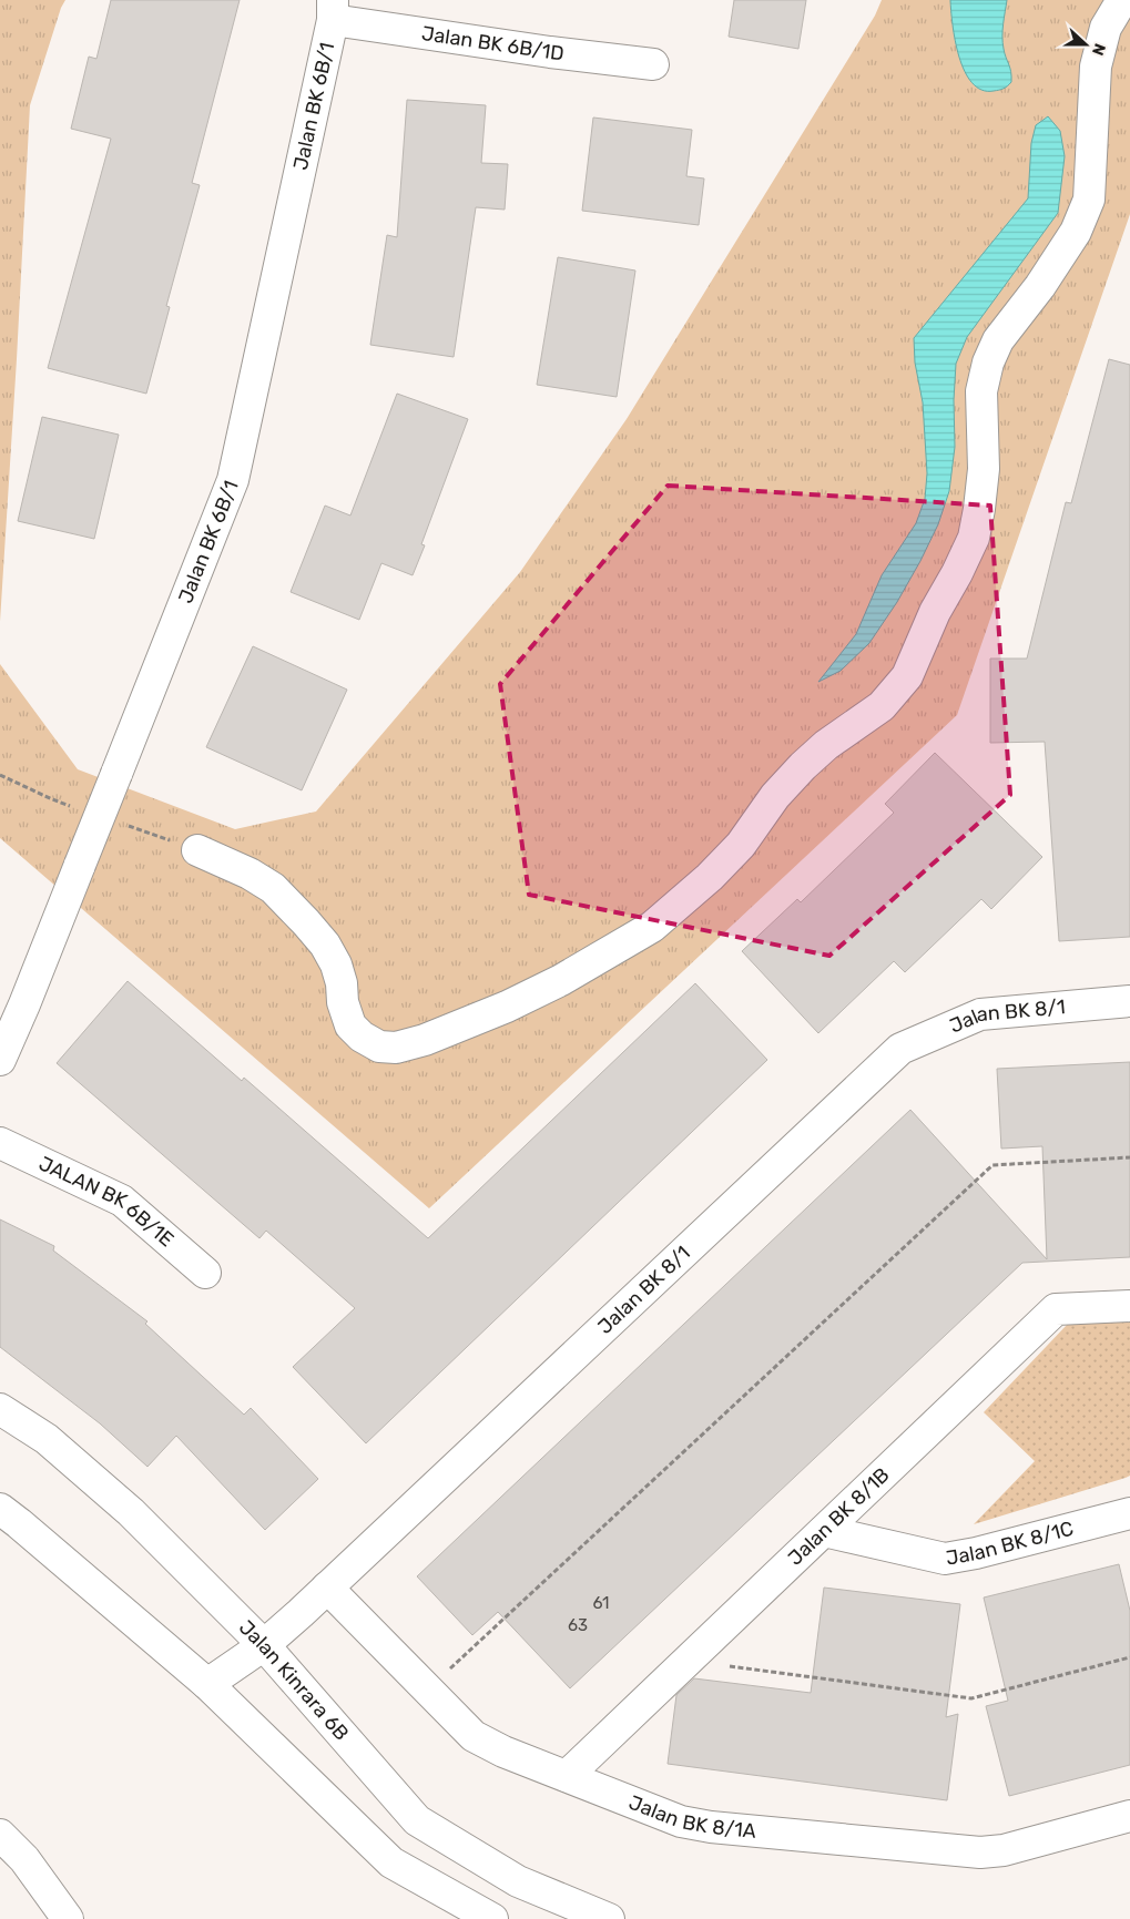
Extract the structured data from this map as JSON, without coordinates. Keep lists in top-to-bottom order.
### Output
{
  "streets": {
    "street": [
      "Jalan BK 6B/1D",
      "Jalan BK 6B/1",
      "Jalan BK 8/1",
      "JALAN BK 6B/1E",
      "Jalan BK 8/1B",
      "Jalan BK 8/1C",
      "Jalan Kinrara 6B",
      "Jalan BK 8/1A"
    ]
  },
  "crossings": [
    ["Jalan BK 6B/1D", "Jalan BK 6B/1"],
    ["Jalan BK 8/1", "Jalan Kinrara 6B"],
    ["Jalan BK 8/1", "Jalan BK 8/1A"],
    ["Jalan BK 8/1B", "Jalan BK 8/1C"],
    ["Jalan BK 8/1B", "Jalan BK 8/1A"]
  ],
  "house_numbers": ["61", "63"],
  "north": "right"
}
